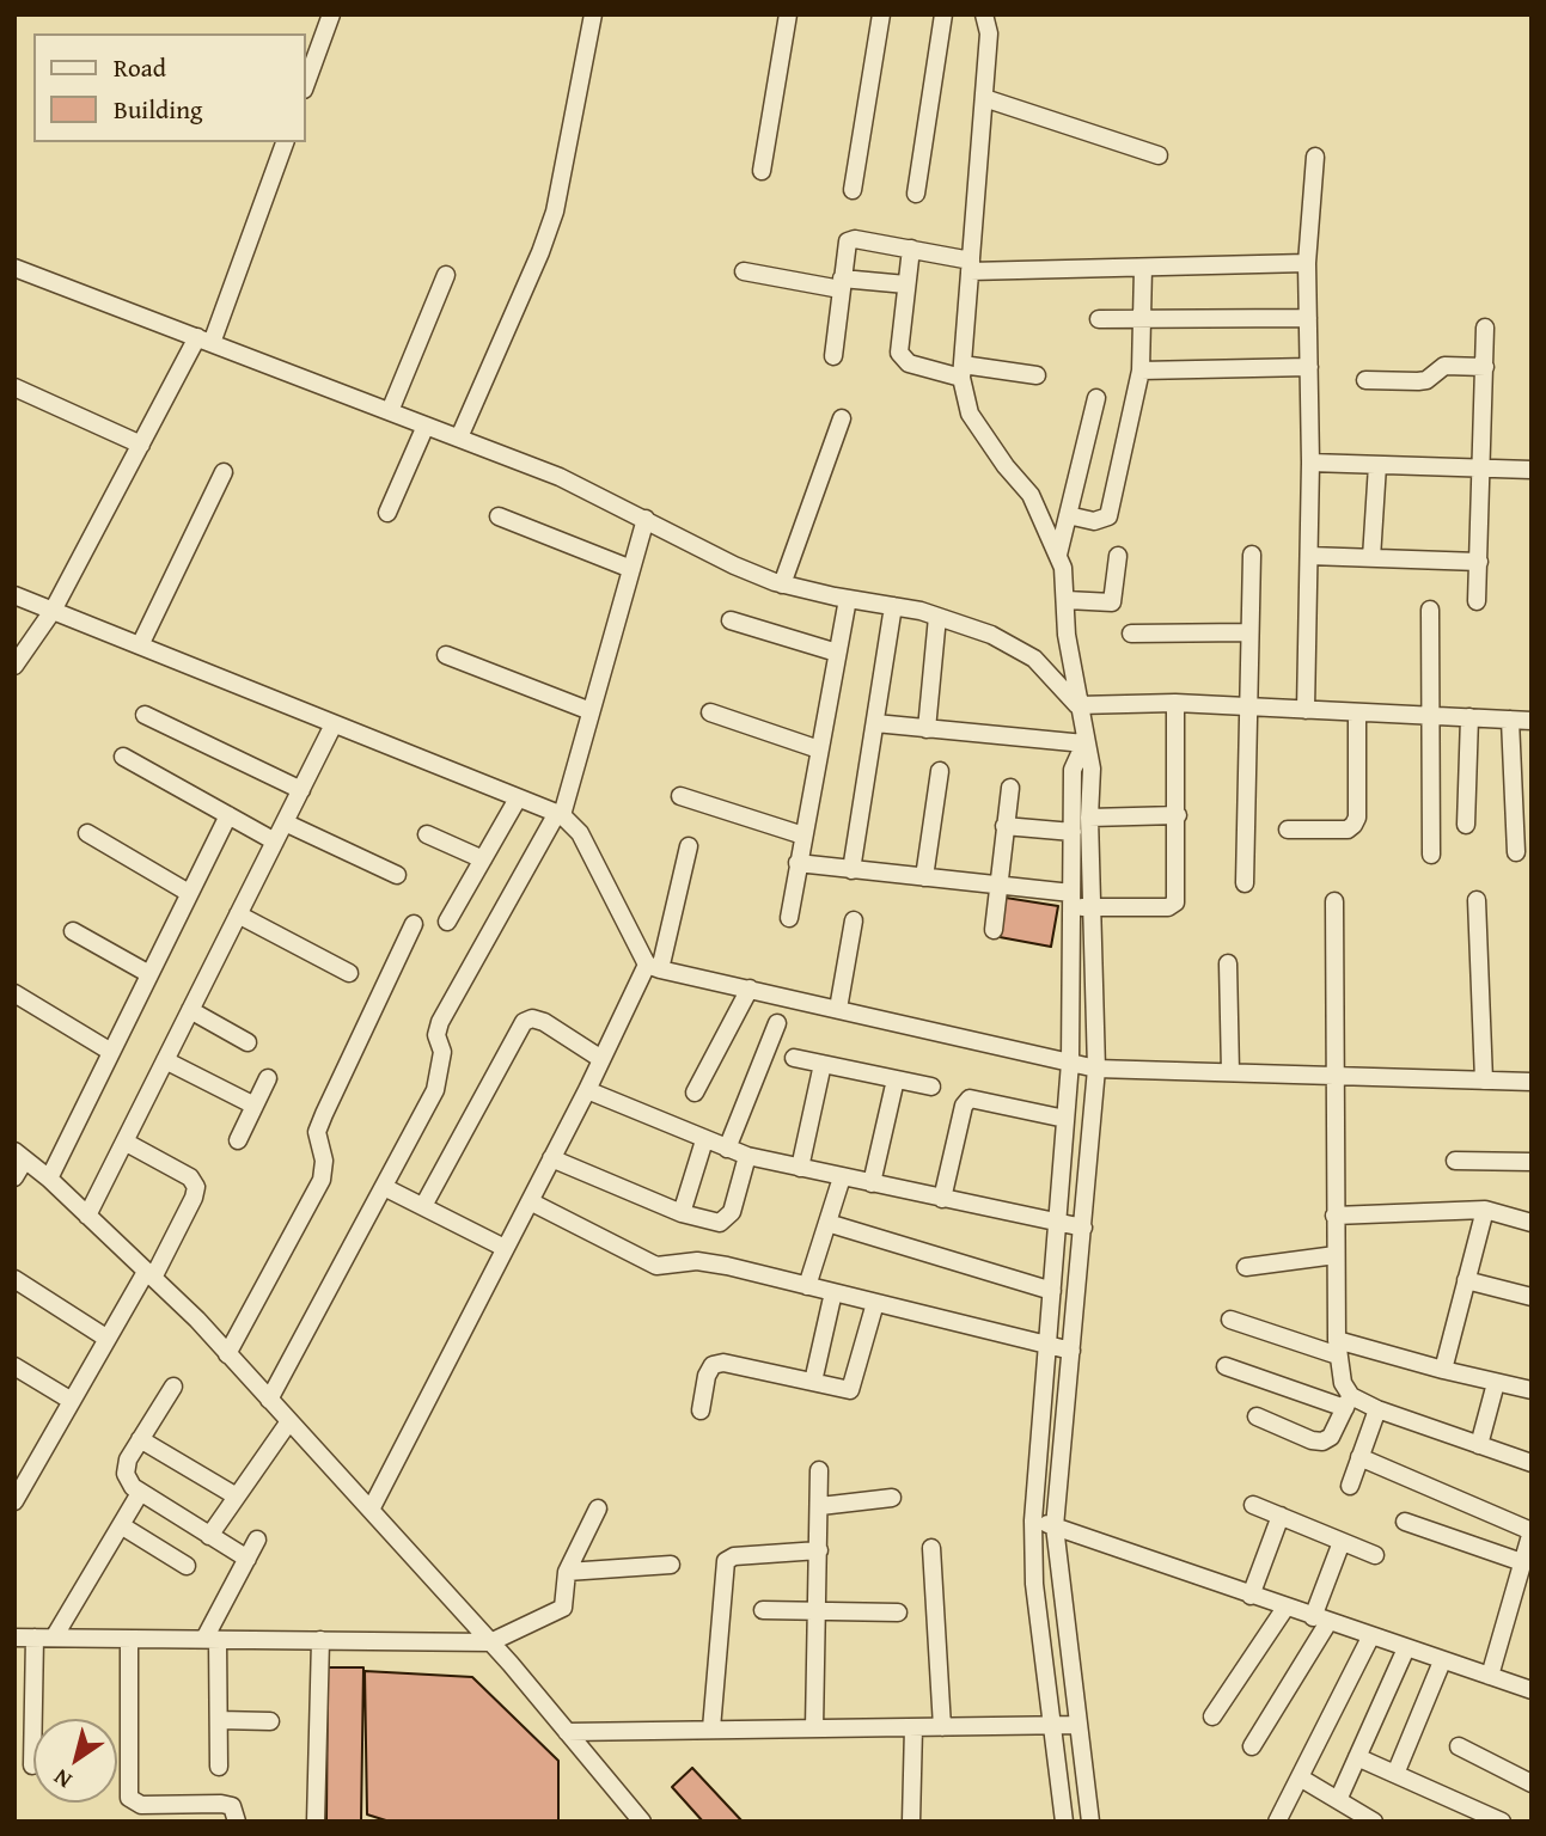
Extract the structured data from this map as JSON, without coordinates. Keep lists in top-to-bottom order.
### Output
{
  "legend": ["Road", "Building"],
  "north": "bottom left"
}
